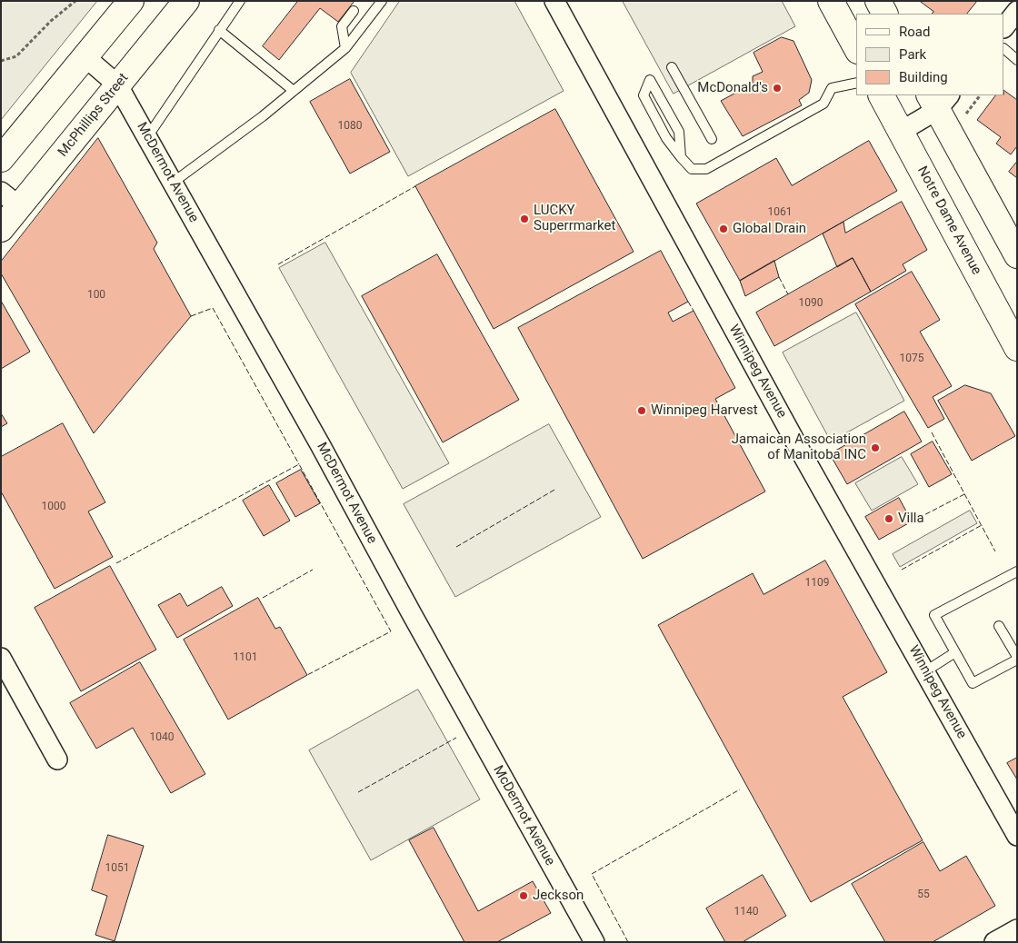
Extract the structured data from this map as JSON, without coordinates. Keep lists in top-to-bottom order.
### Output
{
  "streets": {
    "main road": ["McPhillips Street", "Notre Dame Avenue"],
    "street": ["McDermot Avenue", "Winnipeg Avenue"]
  },
  "crossings": [
    ["McPhillips Street", "McDermot Avenue"]
  ],
  "places": [
    "McDonald's",
    "LUCKY Superrmarket",
    "Global Drain",
    "Winnipeg Harvest",
    "Jamaican Association of Manitoba INC",
    "Villa",
    "Jeckson"
  ],
  "house_numbers": [
    "1080",
    "1061",
    "100",
    "1090",
    "1075",
    "1000",
    "1109",
    "1101",
    "1040",
    "1051",
    "55",
    "1140"
  ],
  "legend": ["Road", "Park", "Building"]
}
